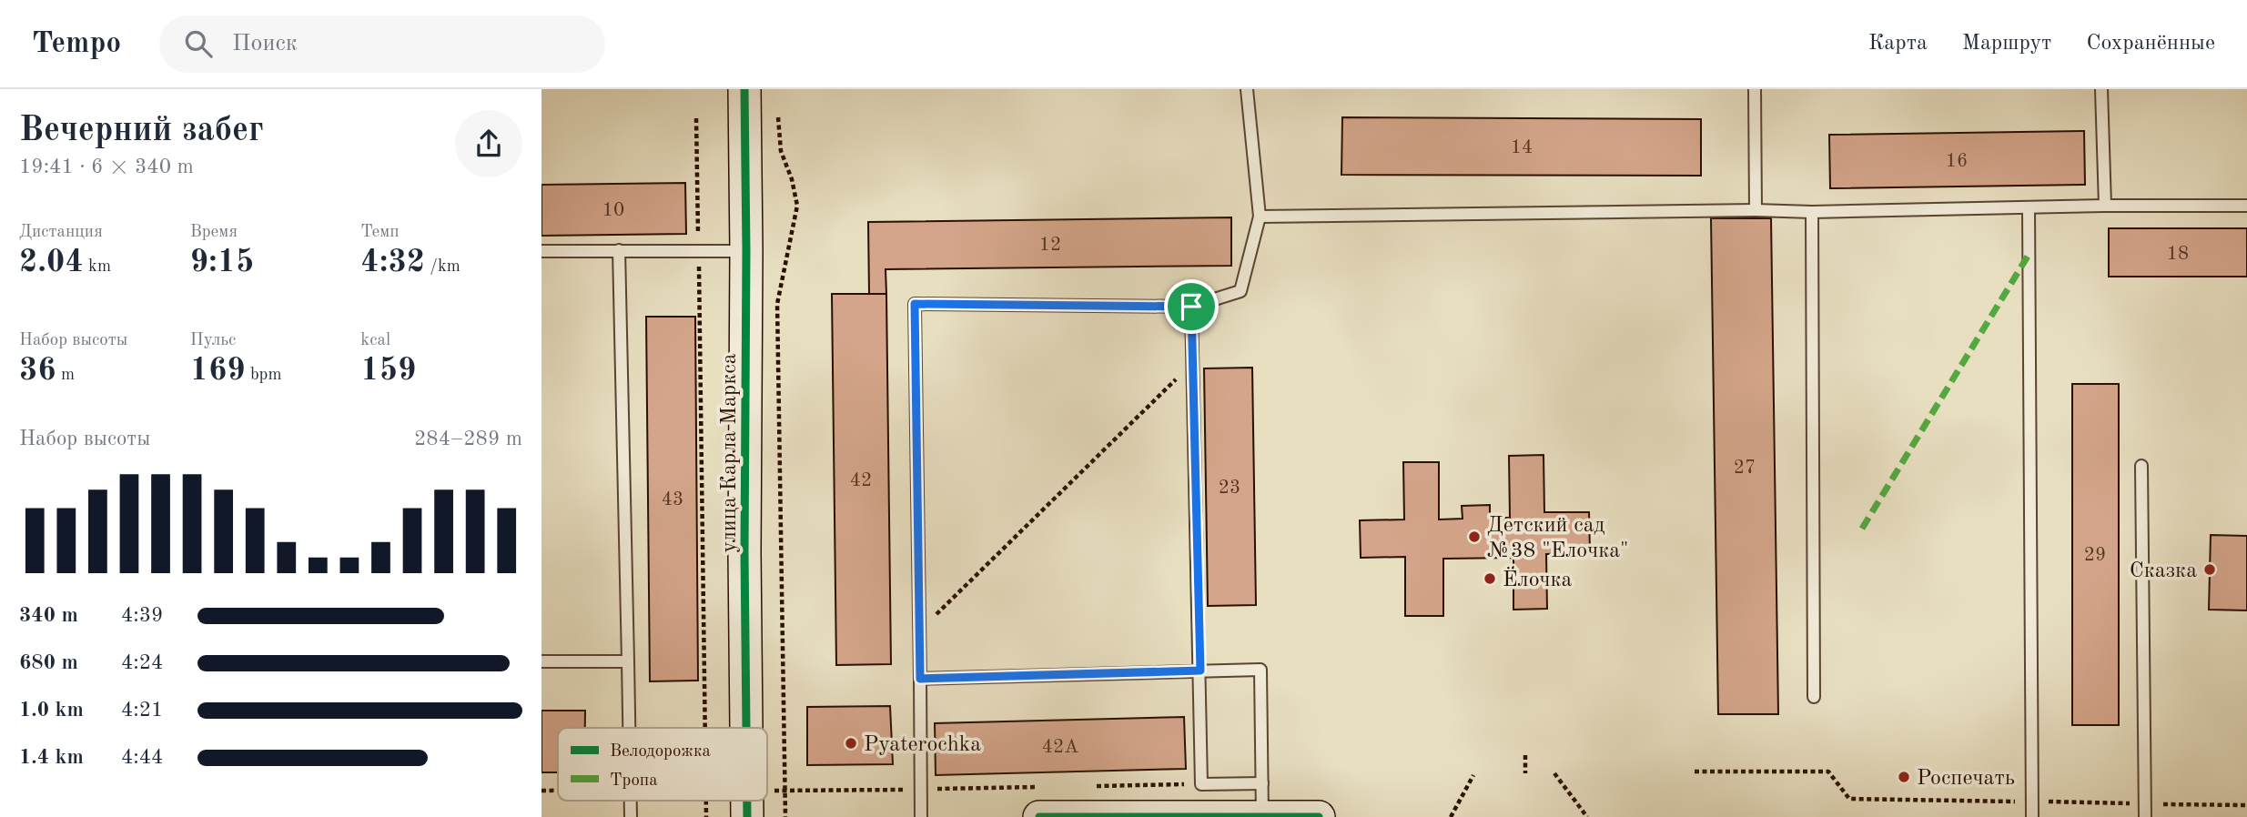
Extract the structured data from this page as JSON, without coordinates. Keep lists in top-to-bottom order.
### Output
{
  "streets": {
    "street": ["улица Карла Маркса"]
  },
  "places": [
    "Детский сад №38 \"Елочка\"",
    "Сказка",
    "Ёлочка",
    "Pyaterochka",
    "Роспечать"
  ],
  "house_numbers": [
    "14",
    "16",
    "10",
    "12",
    "18",
    "27",
    "42",
    "23",
    "43",
    "29",
    "42А"
  ],
  "legend": ["Велодорожка", "Тропа"],
  "page": {
    "header": "Tempo",
    "search": "Поиск",
    "nav": ["Карта", "Маршрут", "Сохранённые"],
    "heading": ["Вечерний забег", "19:41 · 6 × 340 m"],
    "stats": [
      ["Дистанция", "2.04 km"],
      ["Время", "9:15"],
      ["Темп", "4:32 /km"],
      ["Набор высоты", "36 m"],
      ["Пульс", "169 bpm"],
      ["kcal", "159"]
    ],
    "chart": ["Набор высоты", "284–289 m"],
    "list": [
      {
        "name": "340 m",
        "note": "4:39"
      },
      {
        "name": "680 m",
        "note": "4:24"
      },
      {
        "name": "1.0 km",
        "note": "4:21"
      },
      {
        "name": "1.4 km",
        "note": "4:44"
      }
    ]
  }
}
